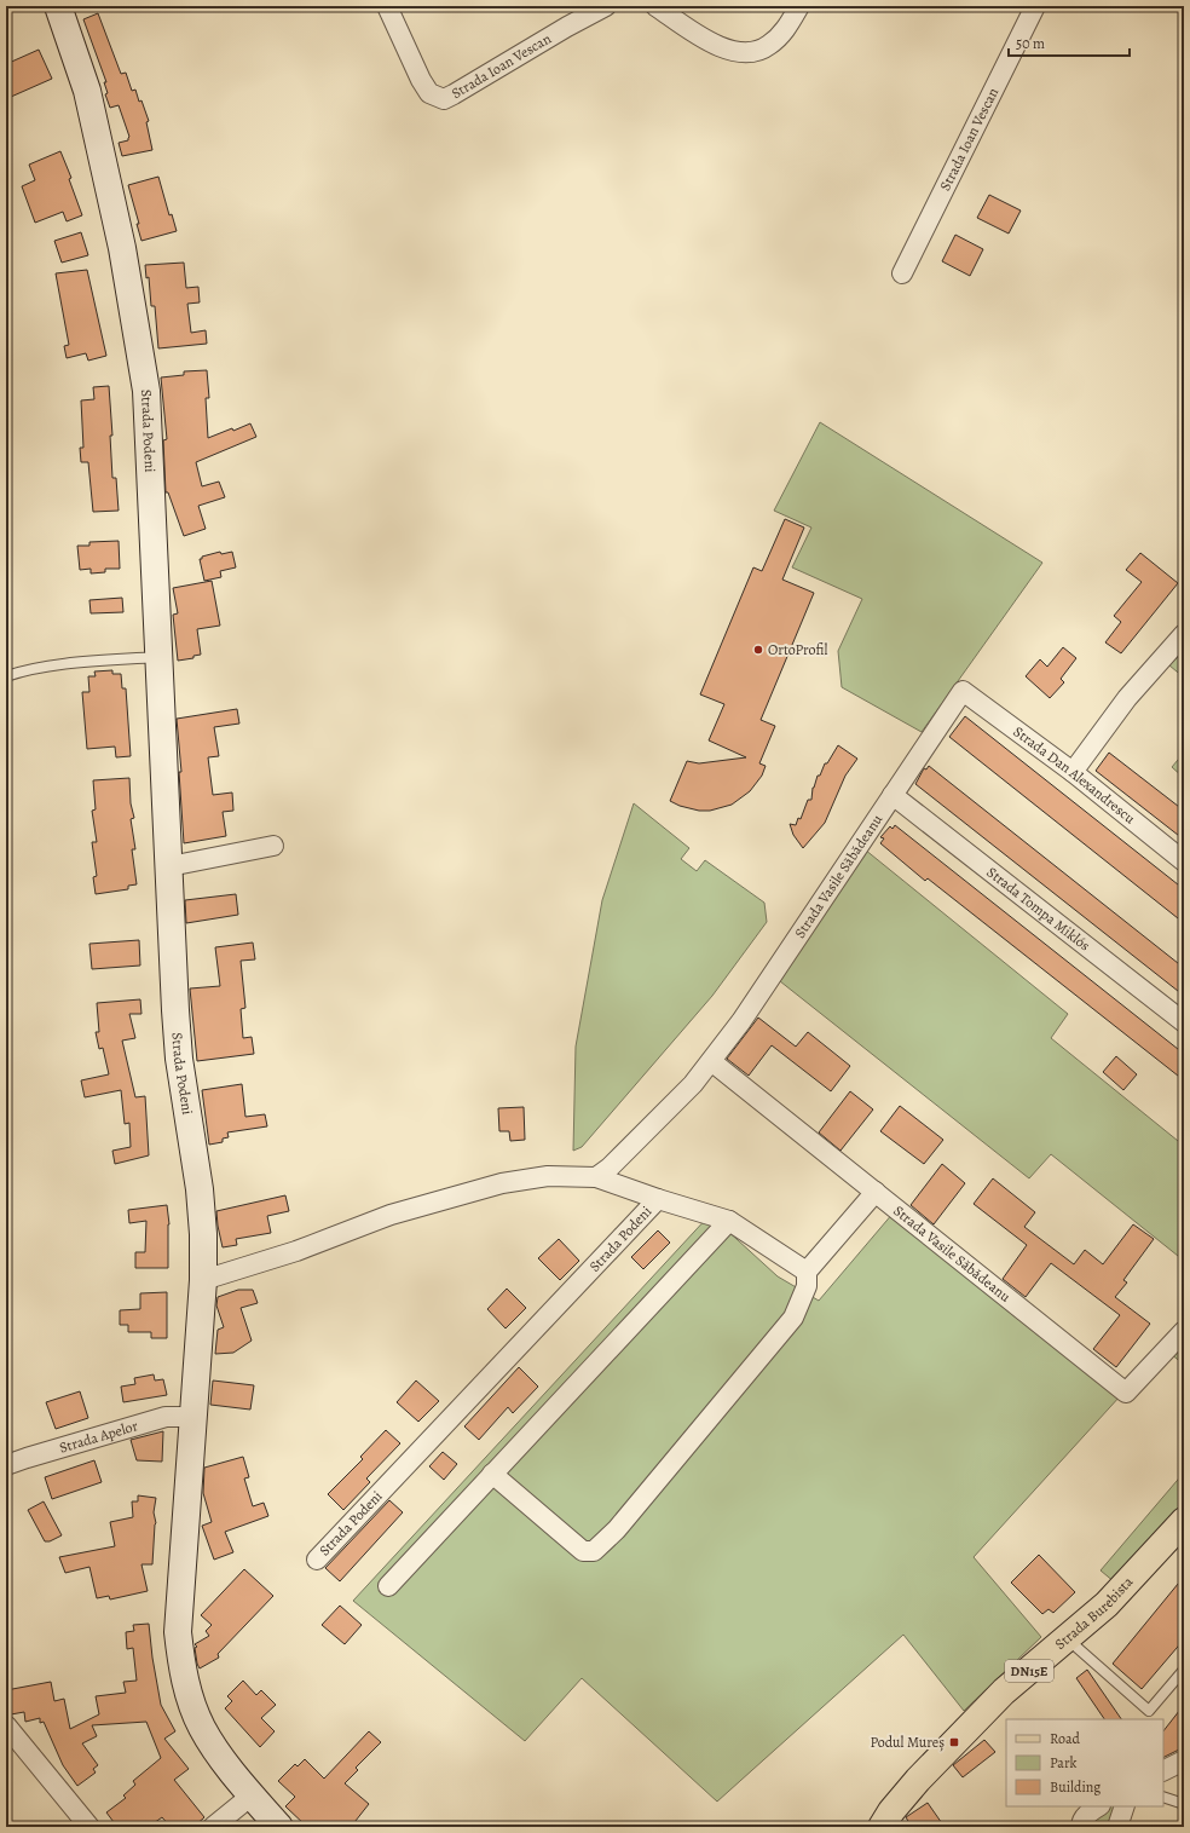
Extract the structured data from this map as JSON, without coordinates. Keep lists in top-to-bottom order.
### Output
{
  "streets": {
    "main road": ["Strada Podeni", "Strada Burebista", "DN15E"],
    "street": [
      "Strada Ioan Vescan",
      "Strada Dan Alexandrescu",
      "Strada Vasile Săbădeanu",
      "Strada Tompa Miklós",
      "Strada Apelor"
    ]
  },
  "crossings": [
    ["Strada Podeni", "Strada Vasile Săbădeanu"],
    ["Strada Podeni", "Strada Apelor"],
    ["Strada Dan Alexandrescu", "Strada Vasile Săbădeanu"],
    ["Strada Vasile Săbădeanu", "Strada Tompa Miklós"]
  ],
  "places": {
    "other": ["OrtoProfil"],
    "transit": ["Podul Mureș"]
  },
  "legend": ["Road", "Park", "Building"],
  "scale_bar": "50 m"
}
